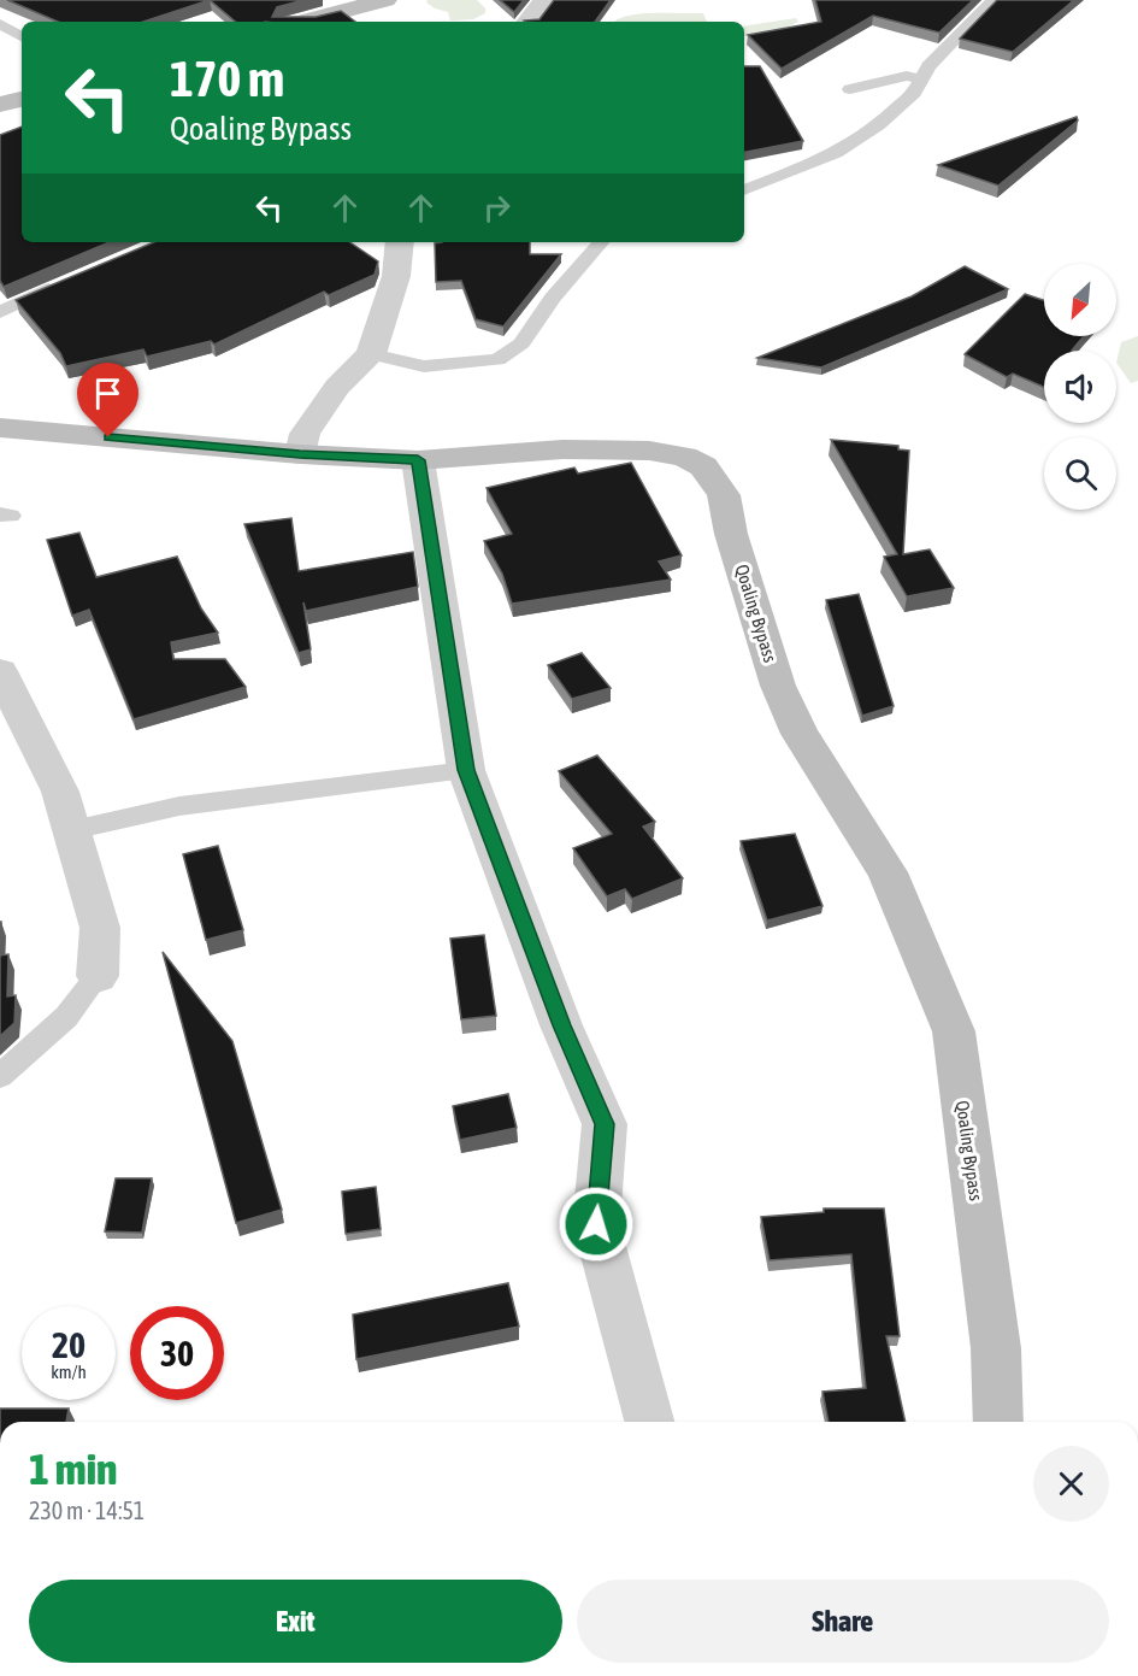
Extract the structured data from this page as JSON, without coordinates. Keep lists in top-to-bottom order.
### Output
{
  "streets": {
    "main road": ["Qoaling Bypass"]
  },
  "north": "bottom left",
  "page": {
    "turn": ["170 m", "Qoaling Bypass"],
    "speed": "20 km/h",
    "limit": "30",
    "heading": ["1 min", "230 m · 14:51"],
    "buttons": ["Exit", "Share"]
  }
}
